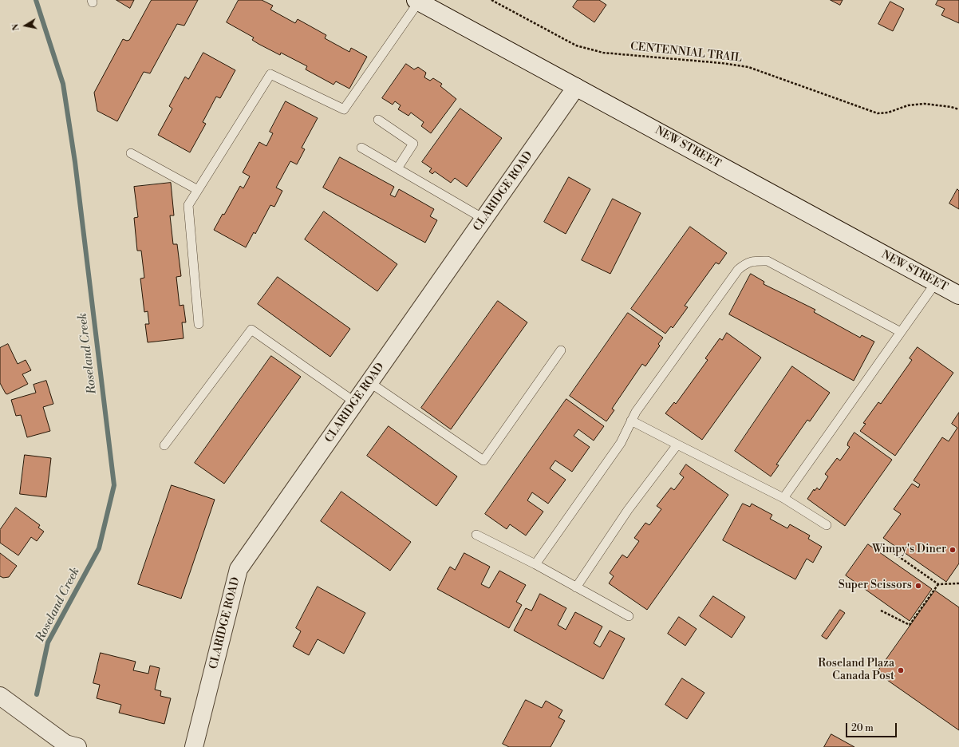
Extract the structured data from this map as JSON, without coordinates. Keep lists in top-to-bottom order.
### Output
{
  "streets": {
    "street": ["NEW STREET", "CLARIDGE ROAD"],
    "path": ["CENTENNIAL TRAIL"]
  },
  "crossings": [
    ["NEW STREET", "CLARIDGE ROAD"]
  ],
  "water": ["Roseland Creek"],
  "places": ["Wimpy's Diner", "Super Scissors", "Roseland Plaza Canada Post"],
  "scale_bar": "20 m",
  "north": "left"
}
